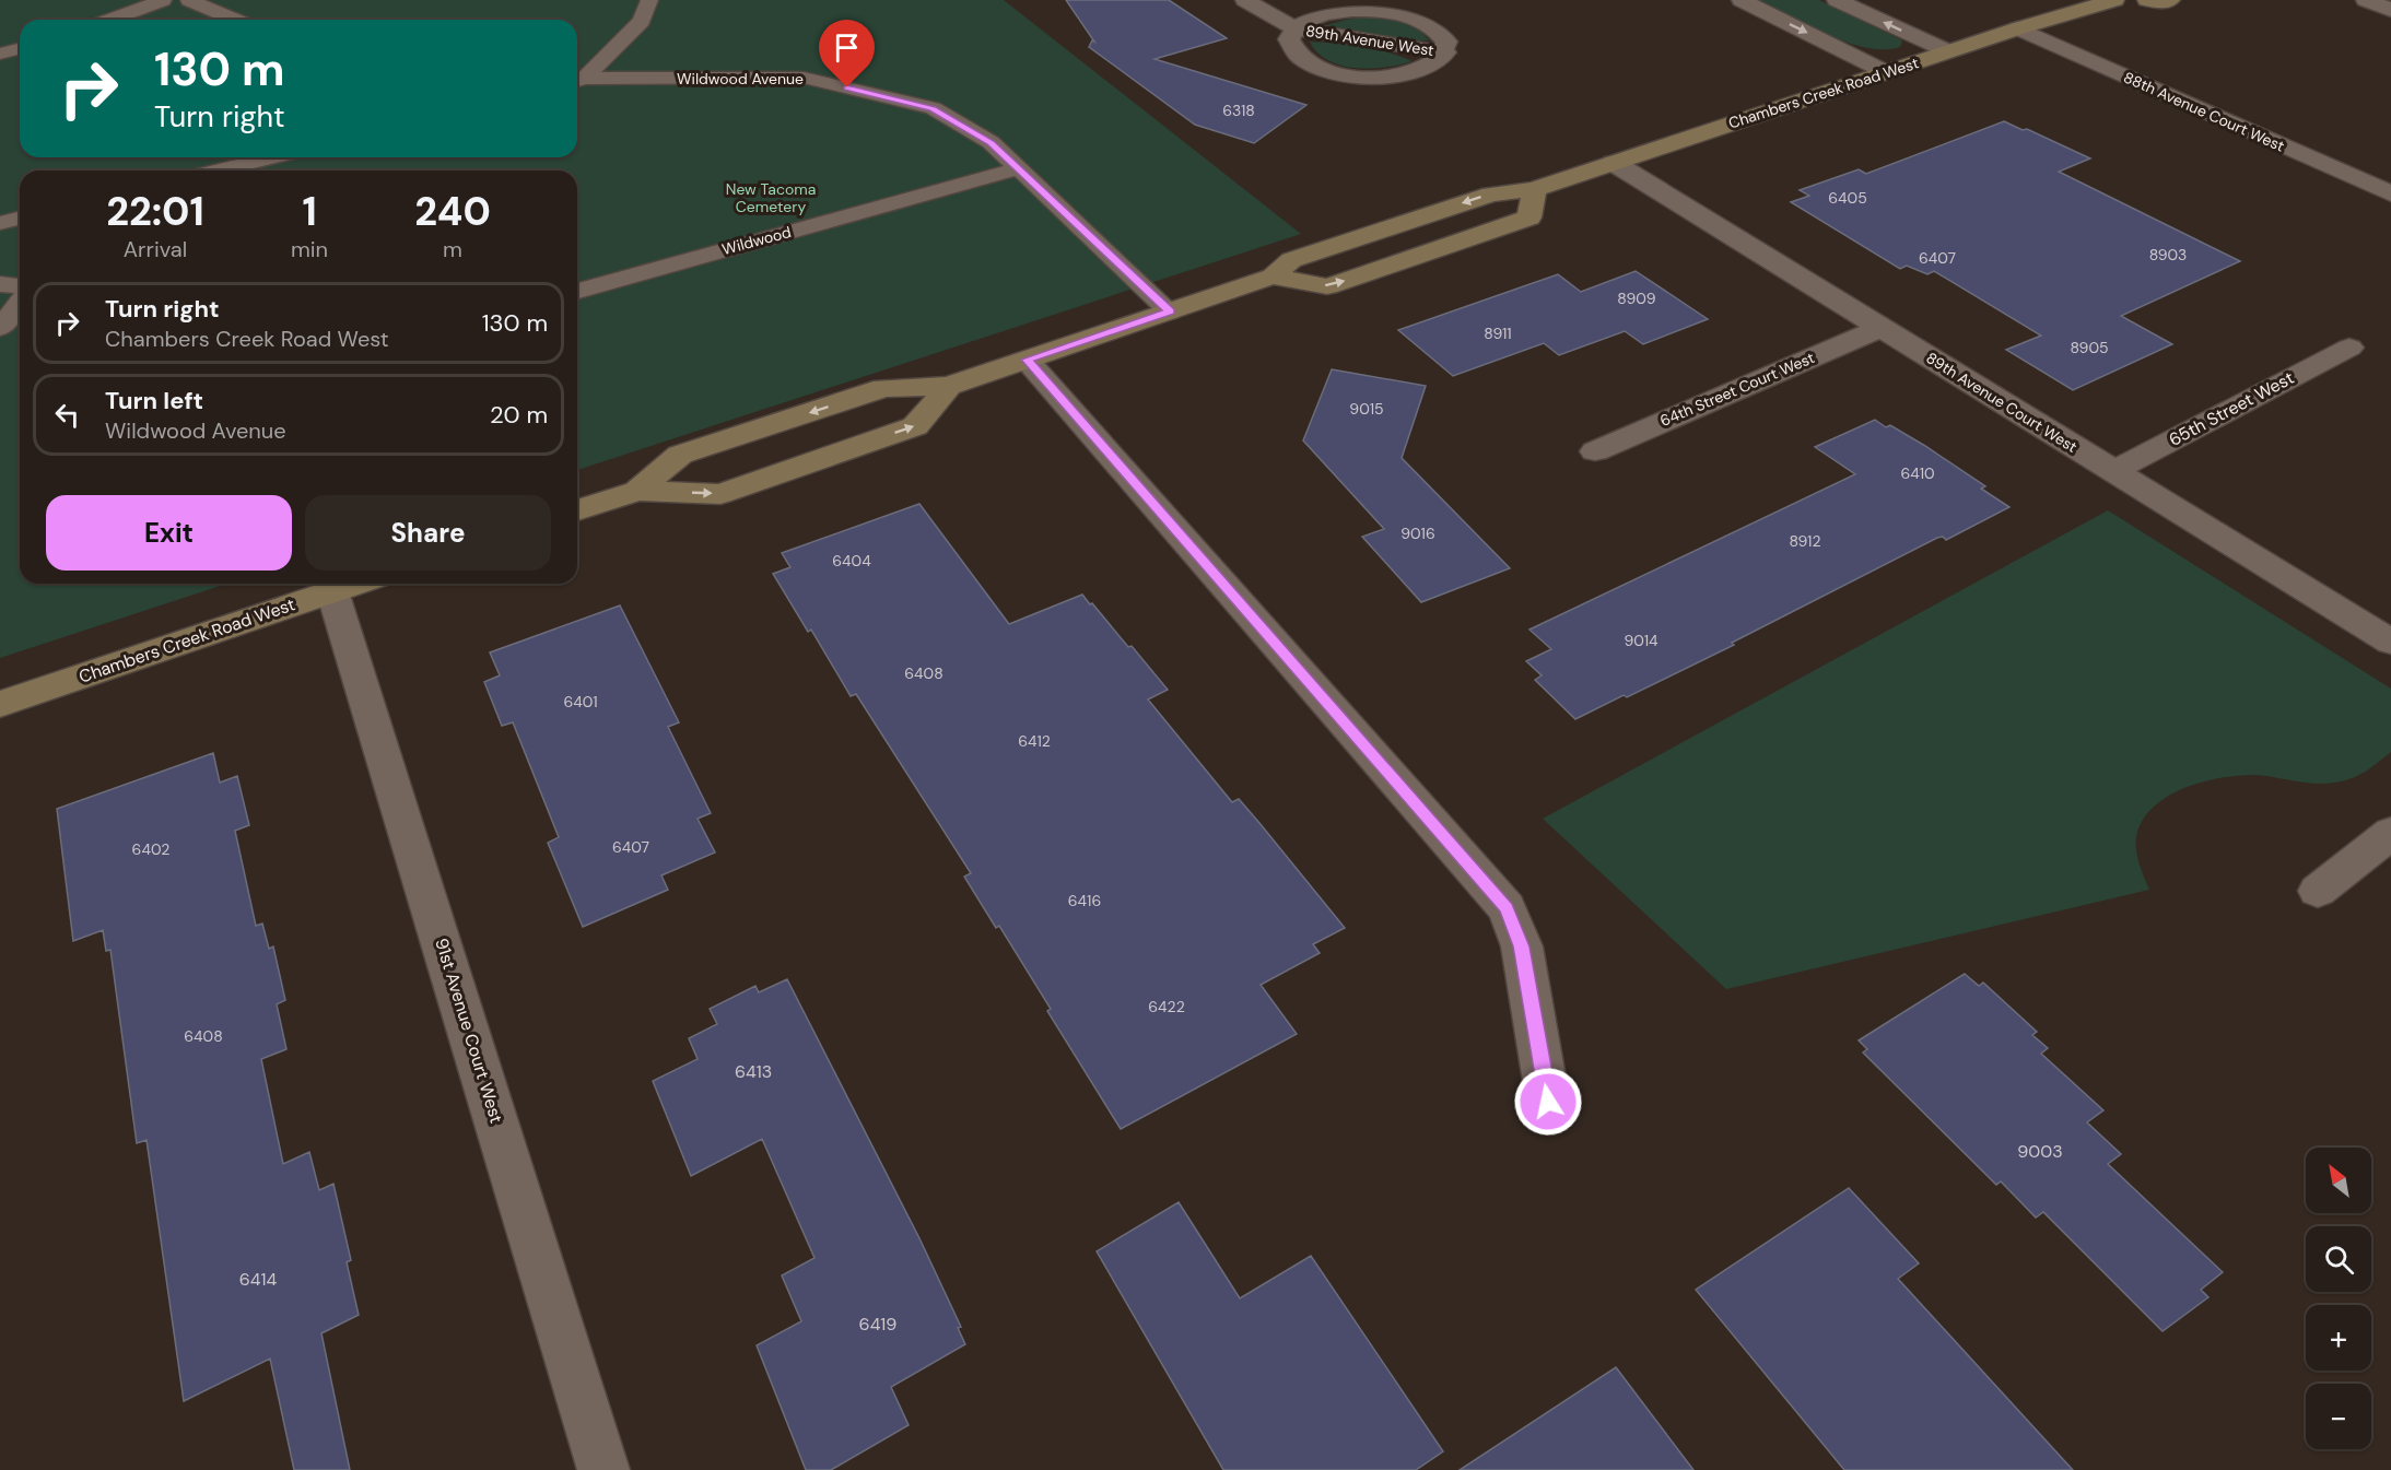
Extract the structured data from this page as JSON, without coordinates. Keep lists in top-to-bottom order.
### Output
{
  "streets": {
    "street": [
      "89th Avenue West",
      "Chambers Creek Road West",
      "88th Avenue Court West",
      "64th Street Court West",
      "89th Avenue Court West",
      "65th Street West",
      "91st Avenue Court West"
    ],
    "lane": ["Wildwood Avenue", "Wildwood"]
  },
  "crossings": [
    ["Wildwood Avenue", "Chambers Creek Road West"],
    ["Wildwood Avenue", "Wildwood"],
    ["Chambers Creek Road West", "88th Avenue Court West"],
    ["Chambers Creek Road West", "89th Avenue Court West"],
    ["Chambers Creek Road West", "91st Avenue Court West"],
    ["64th Street Court West", "89th Avenue Court West"],
    ["89th Avenue Court West", "65th Street West"]
  ],
  "parks": ["New Tacoma Cemetery"],
  "house_numbers": [
    "6318",
    "6405",
    "8903",
    "6407",
    "8909",
    "8911",
    "8905",
    "9015",
    "6410",
    "9016",
    "8912",
    "6404",
    "9014",
    "6408",
    "6401",
    "6412",
    "6407",
    "6402",
    "6416",
    "6422",
    "6408",
    "6413",
    "9003",
    "6414",
    "6419"
  ],
  "north": "top left",
  "page": {
    "turn": ["130 m", "Turn right"],
    "eta": [
      "22:01",
      "Arrival",
      "1",
      "min",
      "240",
      "m"
    ],
    "list": [
      {
        "name": "Turn right",
        "note": "Chambers Creek Road West",
        "value": "130 m"
      },
      {
        "name": "Turn left",
        "note": "Wildwood Avenue",
        "value": "20 m"
      }
    ],
    "buttons": ["Exit", "Share"],
    "map_buttons": ["+", "−"]
  }
}
